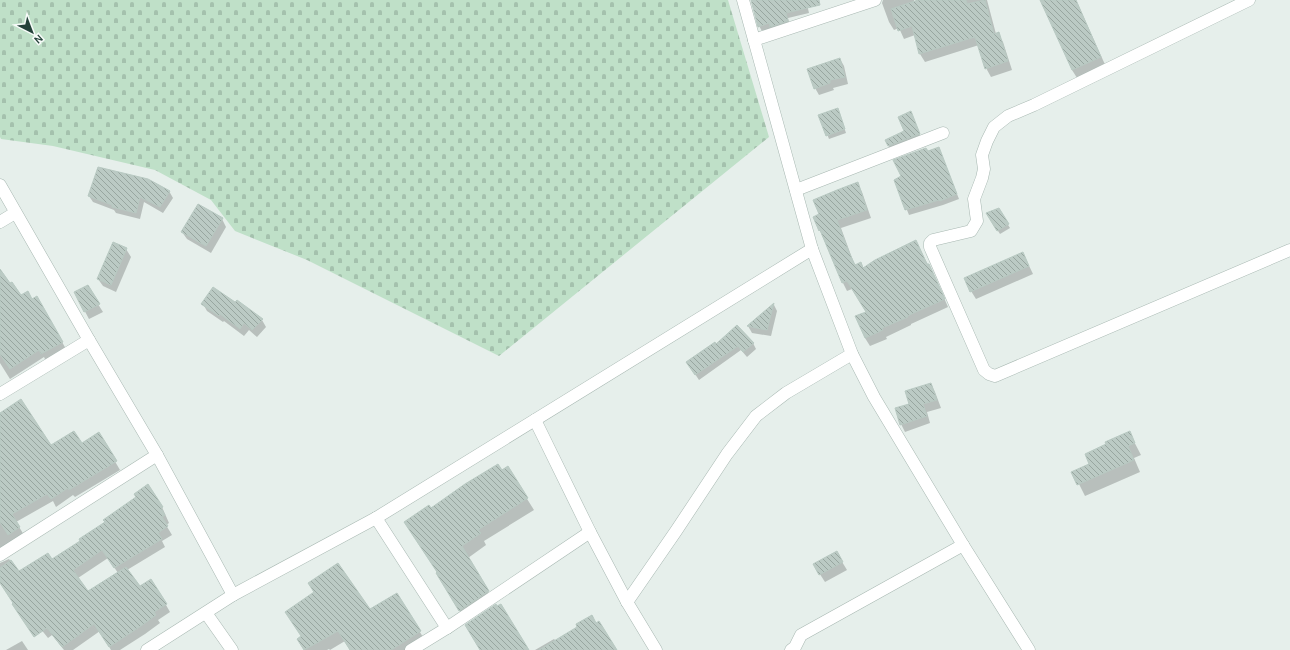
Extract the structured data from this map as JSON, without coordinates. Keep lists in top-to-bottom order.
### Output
{
  "north": "bottom right"
}
